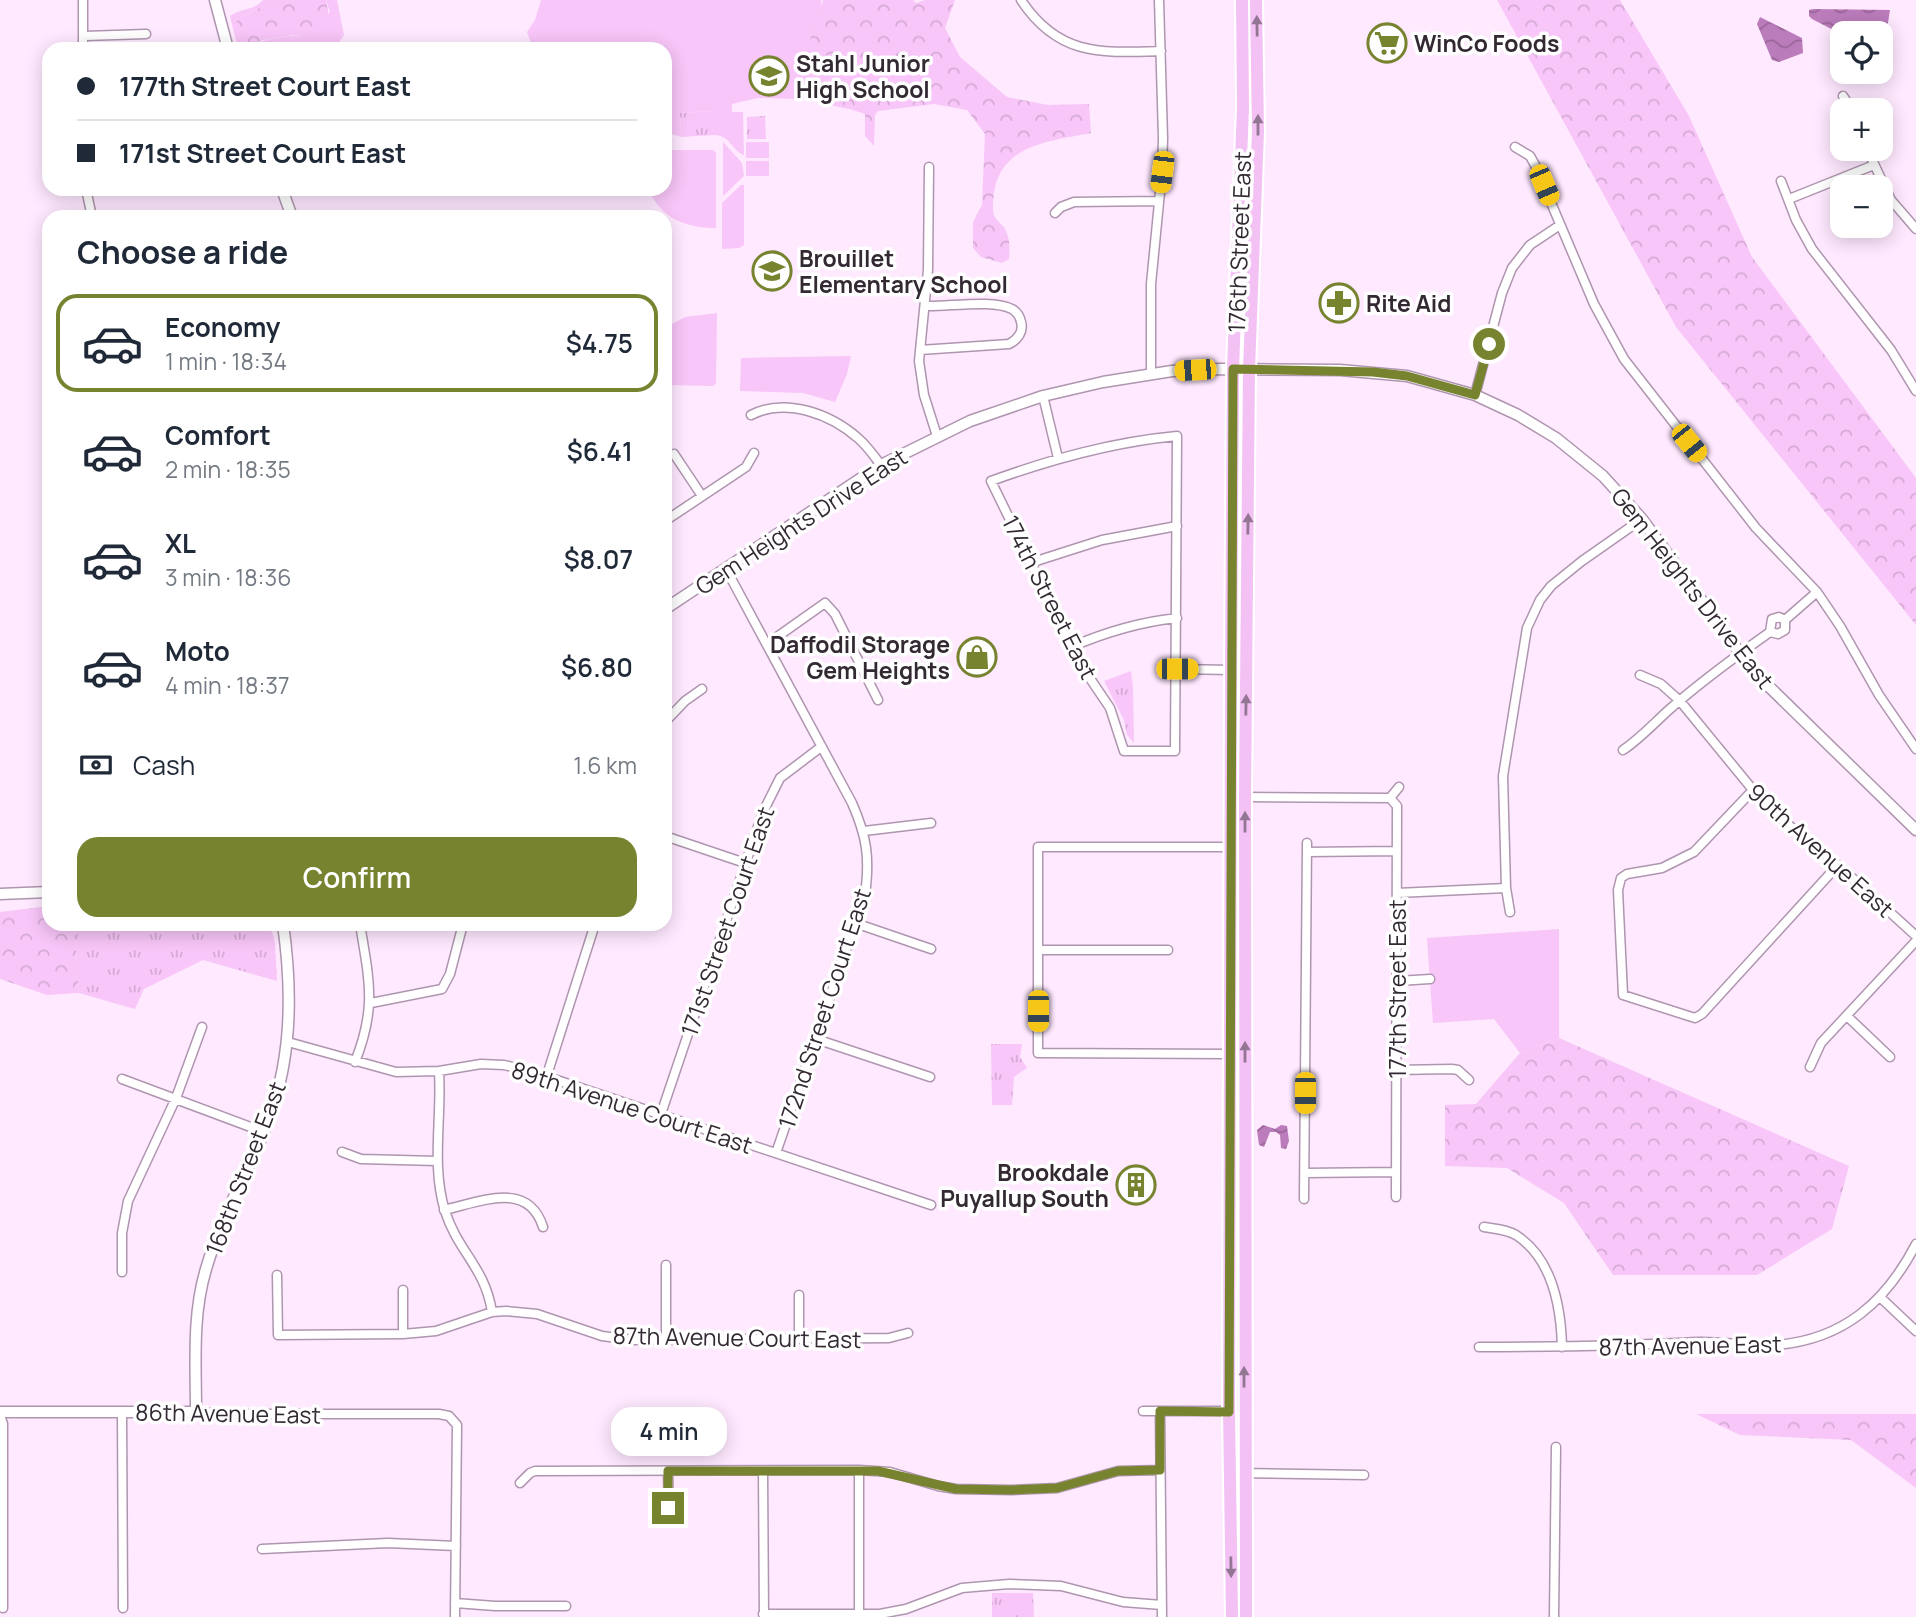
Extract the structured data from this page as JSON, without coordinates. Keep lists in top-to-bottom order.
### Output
{
  "streets": {
    "main road": ["176th Street East"],
    "street": [
      "Gem Heights Drive East",
      "174th Street East",
      "90th Avenue East",
      "171st Street Court East",
      "177th Street East",
      "172nd Street Court East",
      "89th Avenue Court East",
      "168th Street East",
      "87th Avenue Court East",
      "87th Avenue East",
      "86th Avenue East"
    ]
  },
  "crossings": [
    ["176th Street East", "Gem Heights Drive East"],
    ["171st Street Court East", "172nd Street Court East"],
    ["171st Street Court East", "89th Avenue Court East"],
    ["172nd Street Court East", "89th Avenue Court East"],
    ["89th Avenue Court East", "168th Street East"],
    ["168th Street East", "86th Avenue East"]
  ],
  "places": {
    "supermarket": ["WinCo Foods"],
    "school or university": ["Stahl Junior High School", "Brouillet Elementary School"],
    "pharmacy": ["Rite Aid"],
    "shop": ["Daffodil Storage Gem Heights"],
    "building": ["Brookdale Puyallup South"]
  },
  "page": {
    "map_buttons": ["+", "−"],
    "banner": ["177th Street Court East", "171st Street Court East"],
    "heading": "Choose a ride",
    "list": [
      {
        "name": "Economy",
        "note": "1 min · 18:34",
        "value": "$4.75"
      },
      {
        "name": "Comfort",
        "note": "2 min · 18:35",
        "value": "$6.41"
      },
      {
        "name": "XL",
        "note": "3 min · 18:36",
        "value": "$8.07"
      },
      {
        "name": "Moto",
        "note": "4 min · 18:37",
        "value": "$6.80"
      }
    ],
    "pay": ["Cash", "1.6 km"],
    "buttons": "Confirm",
    "bubble": "4 min"
  }
}
